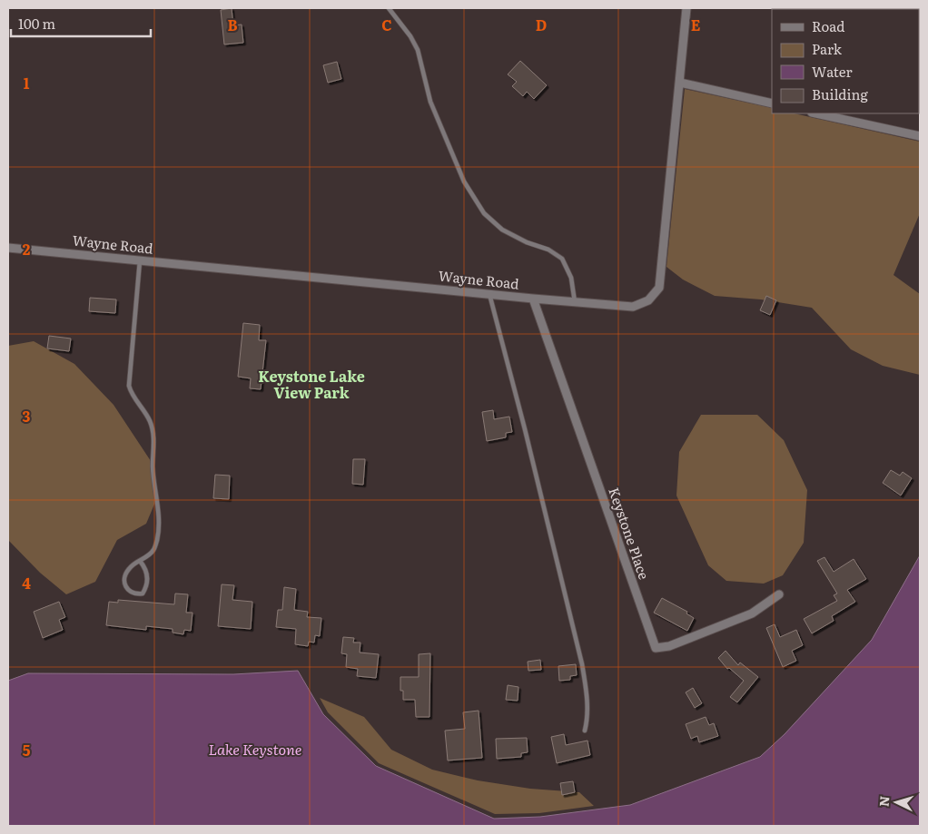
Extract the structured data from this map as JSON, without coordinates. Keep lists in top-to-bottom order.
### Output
{
  "streets": {
    "street": ["Wayne Road", "Keystone Place"]
  },
  "crossings": [
    ["Wayne Road", "Keystone Place"]
  ],
  "districts": ["Keystone Lake View Park"],
  "water": ["Lake Keystone"],
  "legend": [
    "Road",
    "Park",
    "Water",
    "Building"
  ],
  "scale_bar": "100 m",
  "north": "left",
  "grid": {
    "columns": [
      "B",
      "C",
      "D",
      "E"
    ],
    "rows": [
      "1",
      "2",
      "3",
      "4",
      "5"
    ]
  }
}
